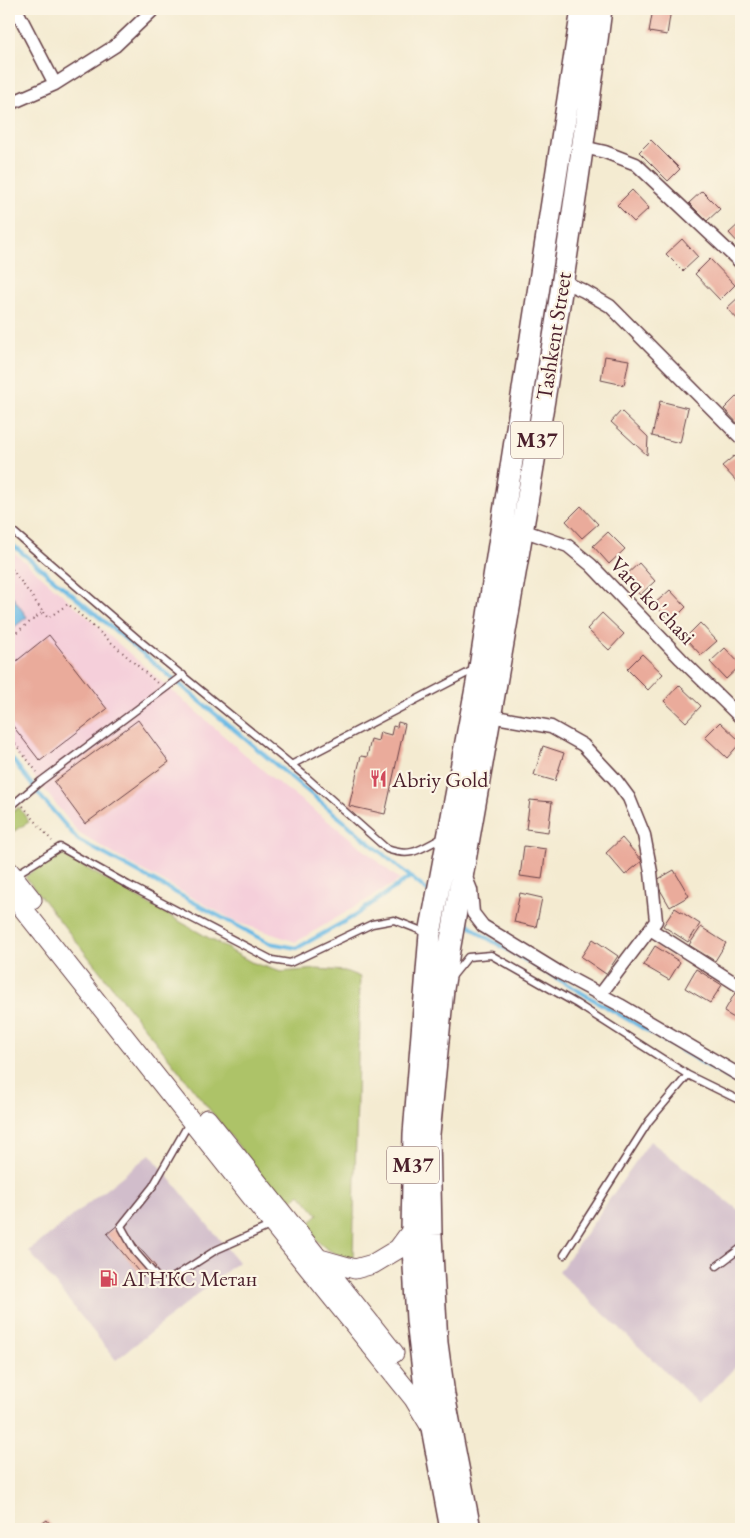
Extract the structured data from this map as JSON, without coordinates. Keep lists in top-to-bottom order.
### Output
{
  "streets": {
    "highway": ["Tashkent Street", "M37"],
    "street": ["Varq ko'chasi"]
  },
  "crossings": [
    ["Tashkent Street", "M37"],
    ["Tashkent Street", "Varq ko'chasi"]
  ],
  "places": {
    "restaurant": ["Abriy Gold"],
    "fuel station": ["АГНКС Метан"]
  }
}
